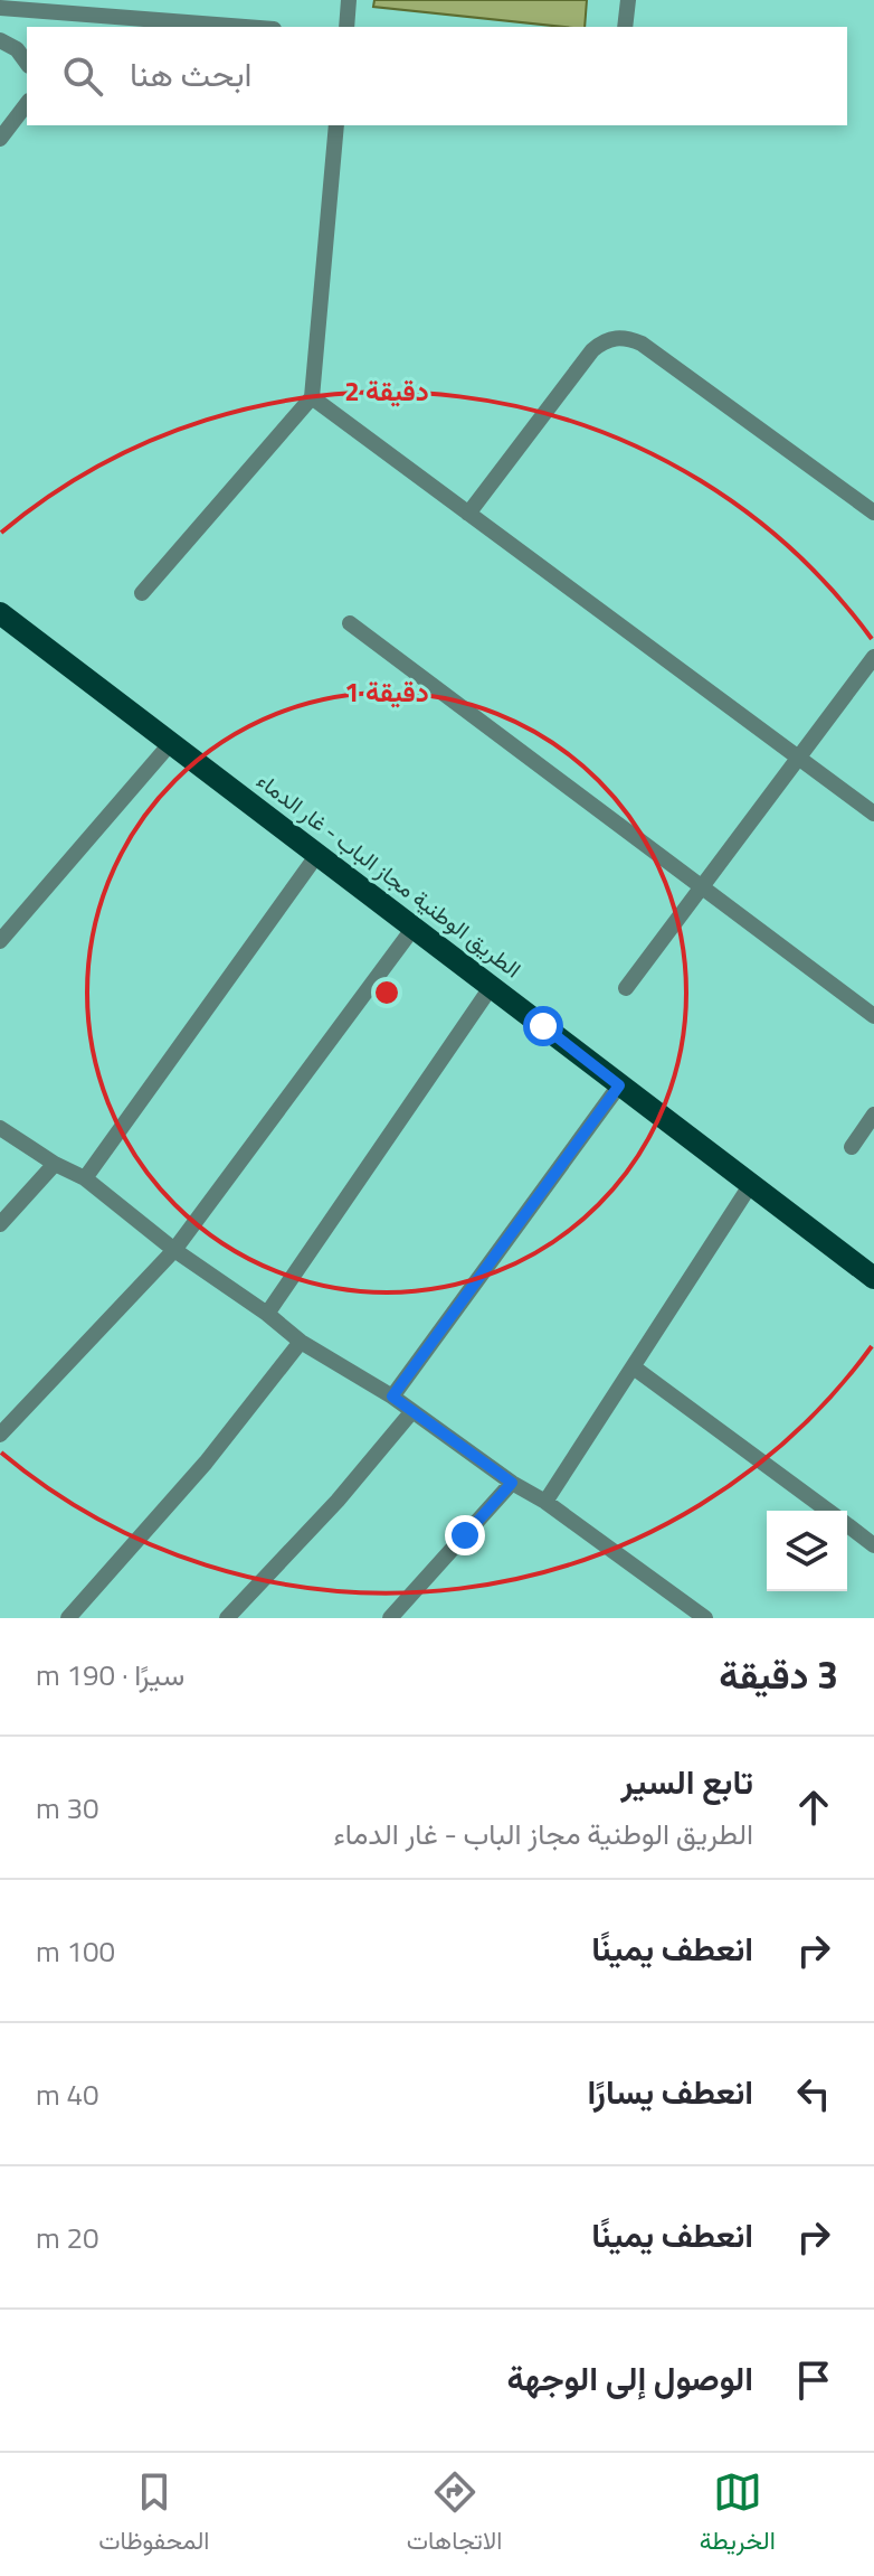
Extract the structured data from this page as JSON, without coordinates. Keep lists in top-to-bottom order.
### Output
{
  "streets": {
    "main road": ["الطريق الوطنية مجاز الباب - غار الدماء"]
  },
  "page": {
    "search": "ابحث هنا",
    "heading": ["3 دقيقة", "سيرًا · 190 m"],
    "list": [
      ["تابع السير", "الطريق الوطنية مجاز الباب - غار الدماء", "30 m"],
      ["انعطف يمينًا", "100 m"],
      ["انعطف يسارًا", "40 m"],
      ["انعطف يمينًا", "20 m"],
      "الوصول إلى الوجهة"
    ],
    "nav": ["الخريطة", "الاتجاهات", "المحفوظات"]
  },
  "rings": ["2 دقيقة", "1 دقيقة"]
}
